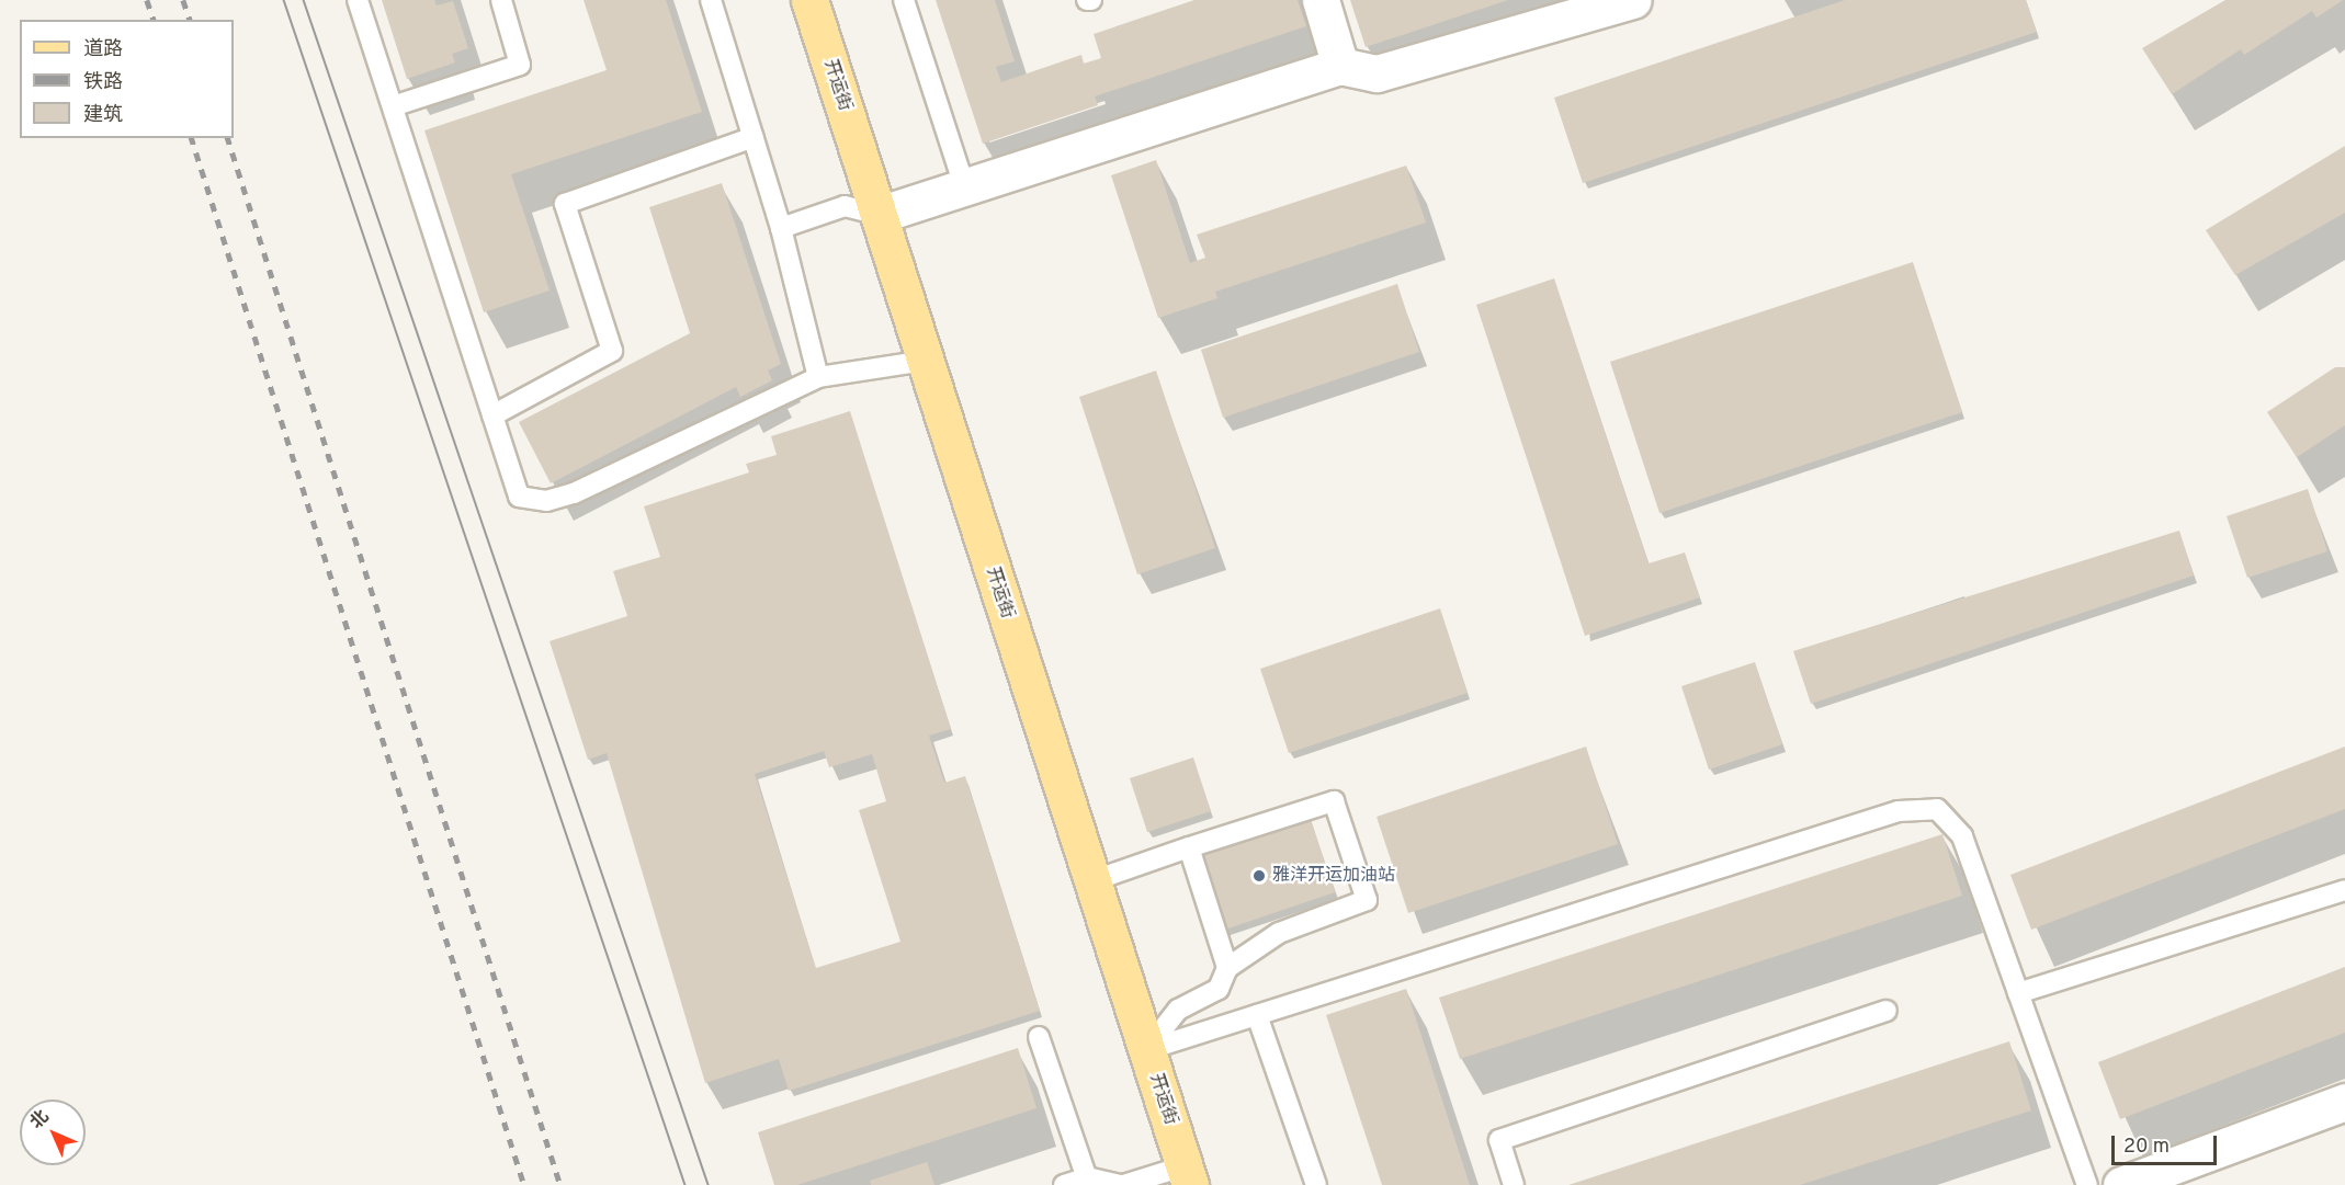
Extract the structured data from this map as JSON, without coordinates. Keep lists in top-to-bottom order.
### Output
{
  "streets": {
    "main road": ["开运街"]
  },
  "places": ["雅洋开运加油站"],
  "legend": ["道路", "铁路", "建筑"],
  "scale_bar": "20 m",
  "north": "top left"
}
